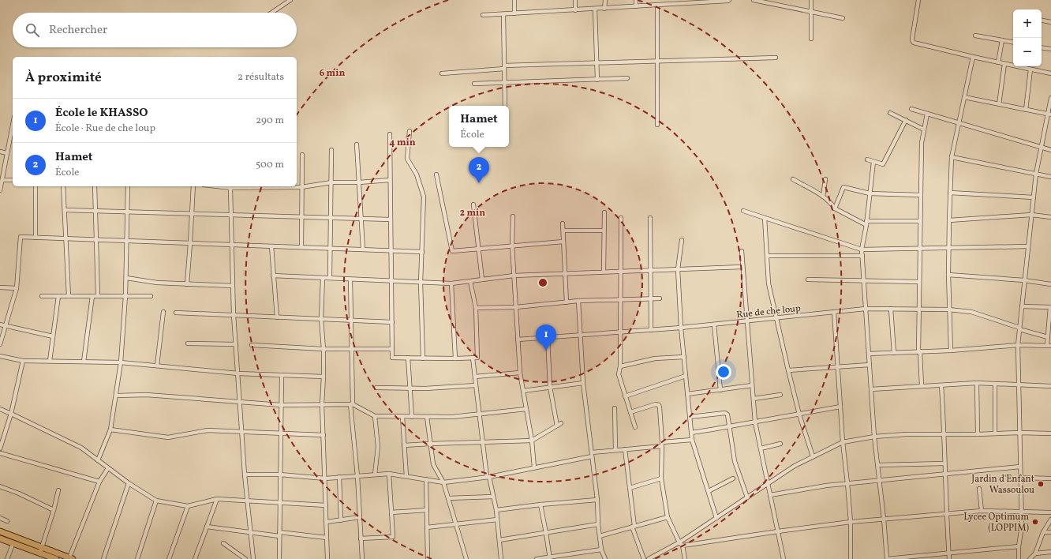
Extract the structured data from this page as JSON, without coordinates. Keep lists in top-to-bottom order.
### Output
{
  "streets": {
    "street": ["Rue de che loup"]
  },
  "places": ["Jardin d'Enfant Wassoulou", "Lycee Optimum (LOPPIM)"],
  "page": {
    "map_buttons": ["+", "−"],
    "search": "Rechercher",
    "heading": ["À proximité", "2 résultats"],
    "list": [
      {
        "mark": "1",
        "name": "École le KHASSO",
        "note": "École · Rue de che loup",
        "value": "290 m"
      },
      {
        "mark": "2",
        "name": "Hamet",
        "note": "École",
        "value": "500 m"
      }
    ],
    "popup": ["Hamet", "École"],
    "pins": ["2", "1"]
  },
  "rings": ["6 min", "4 min", "2 min"]
}
